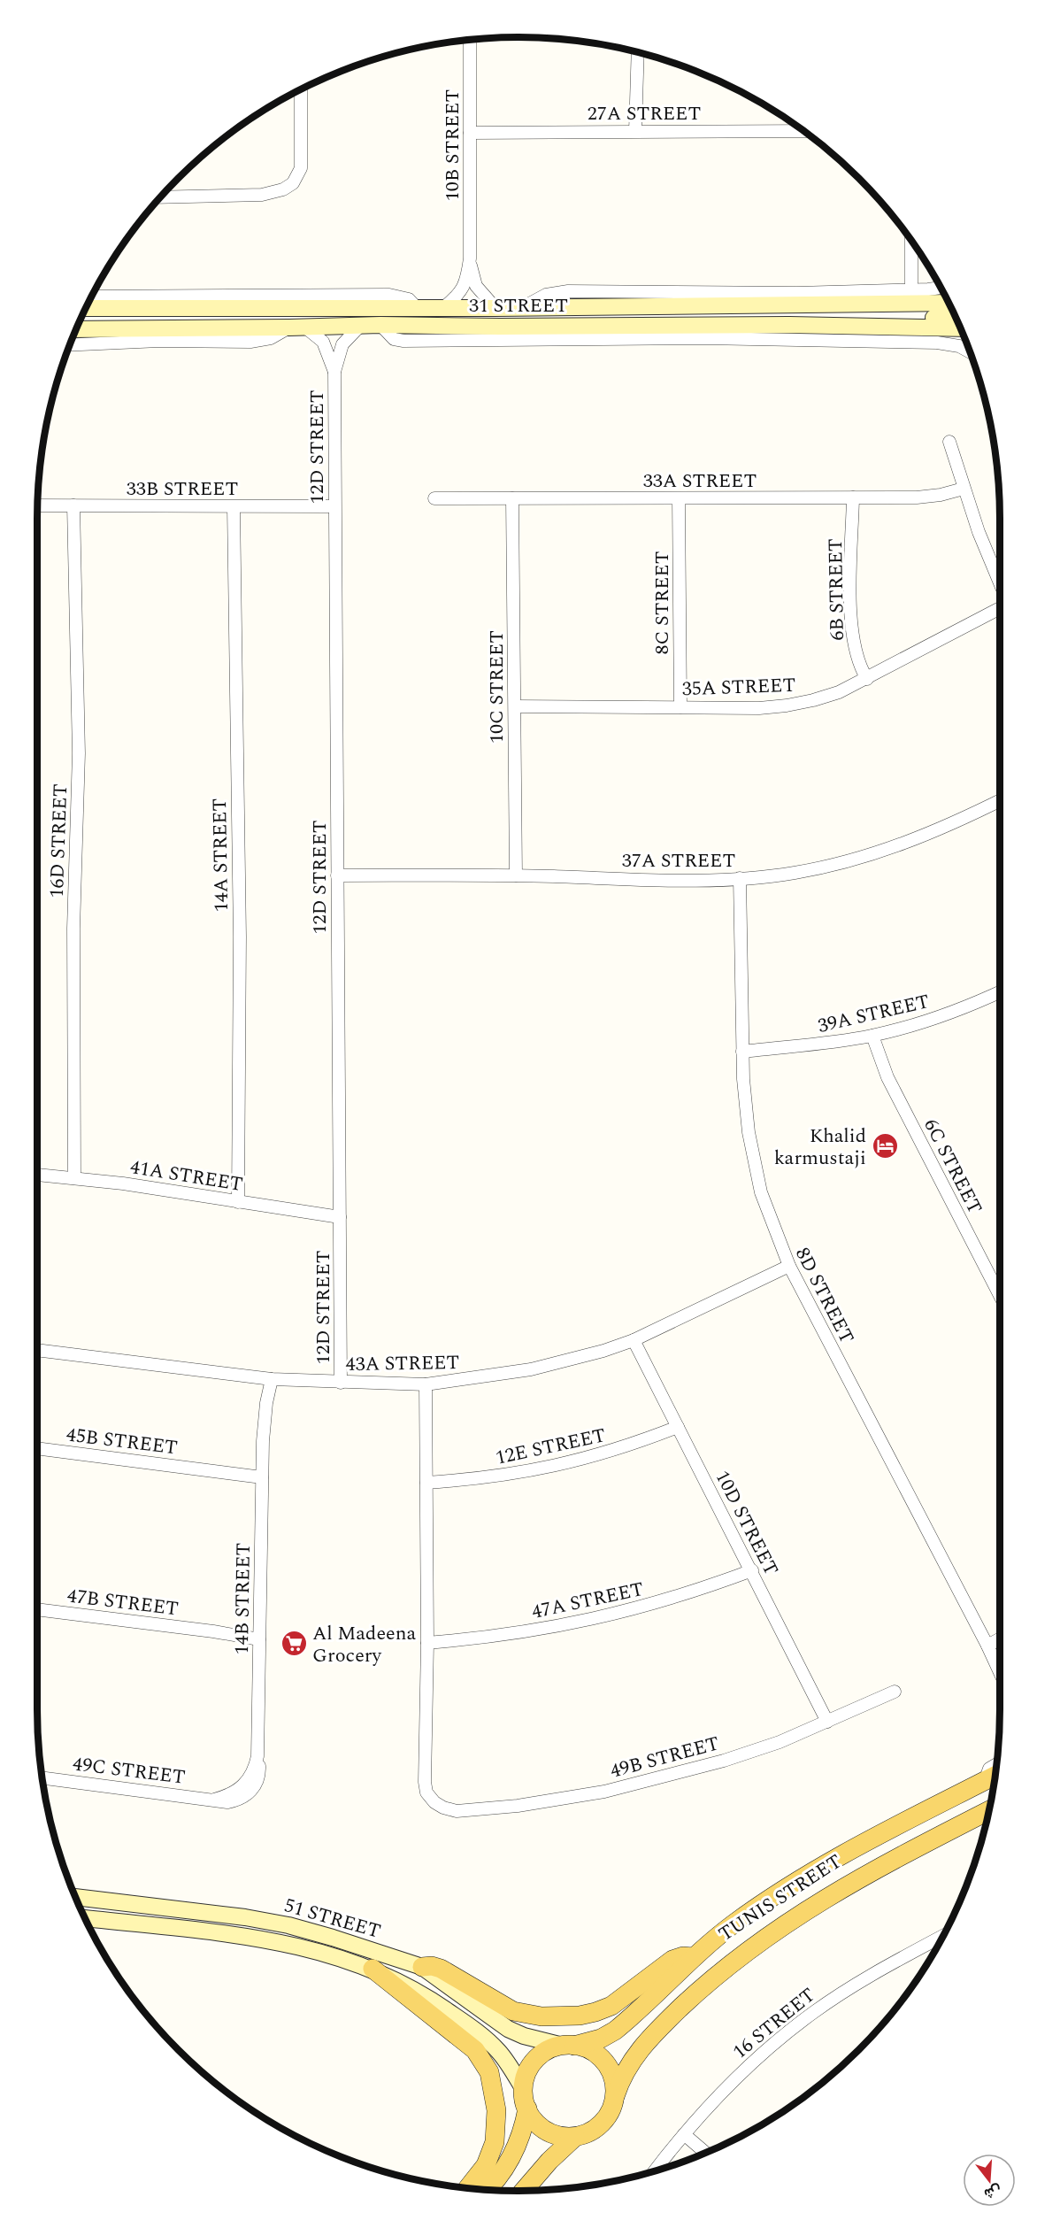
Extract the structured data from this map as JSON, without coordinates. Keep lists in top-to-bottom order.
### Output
{
  "streets": {
    "main road": ["TUNIS STREET"],
    "street": [
      "27A STREET",
      "10B STREET",
      "31 STREET",
      "12D STREET",
      "33A STREET",
      "33B STREET",
      "6B STREET",
      "8C STREET",
      "35A STREET",
      "10C STREET",
      "16D STREET",
      "14A STREET",
      "37A STREET",
      "39A STREET",
      "6C STREET",
      "41A STREET",
      "8D STREET",
      "43A STREET",
      "45B STREET",
      "12E STREET",
      "10D STREET",
      "14B STREET",
      "47A STREET",
      "47B STREET",
      "49B STREET",
      "49C STREET",
      "51 STREET",
      "16 STREET"
    ]
  },
  "crossings": [
    ["27A STREET", "10B STREET"],
    ["10B STREET", "31 STREET"],
    ["31 STREET", "12D STREET"],
    ["12D STREET", "33B STREET"],
    ["12D STREET", "37A STREET"],
    ["12D STREET", "41A STREET"],
    ["12D STREET", "43A STREET"],
    ["33A STREET", "6B STREET"],
    ["33A STREET", "8C STREET"],
    ["33A STREET", "10C STREET"],
    ["33B STREET", "16D STREET"],
    ["33B STREET", "14A STREET"],
    ["6B STREET", "35A STREET"],
    ["8C STREET", "35A STREET"],
    ["35A STREET", "10C STREET"],
    ["10C STREET", "37A STREET"],
    ["16D STREET", "41A STREET"],
    ["14A STREET", "41A STREET"],
    ["37A STREET", "8D STREET"],
    ["39A STREET", "6C STREET"],
    ["39A STREET", "8D STREET"],
    ["8D STREET", "43A STREET"],
    ["43A STREET", "10D STREET"],
    ["43A STREET", "14B STREET"],
    ["45B STREET", "14B STREET"],
    ["12E STREET", "10D STREET"],
    ["10D STREET", "47A STREET"],
    ["10D STREET", "49B STREET"],
    ["14B STREET", "47B STREET"],
    ["14B STREET", "49C STREET"],
    ["47A STREET", "49B STREET"],
    ["TUNIS STREET", "51 STREET"]
  ],
  "places": {
    "hotel": ["Khalid karmustaji"],
    "supermarket": ["Al Madeena Grocery"]
  },
  "north": "bottom"
}
